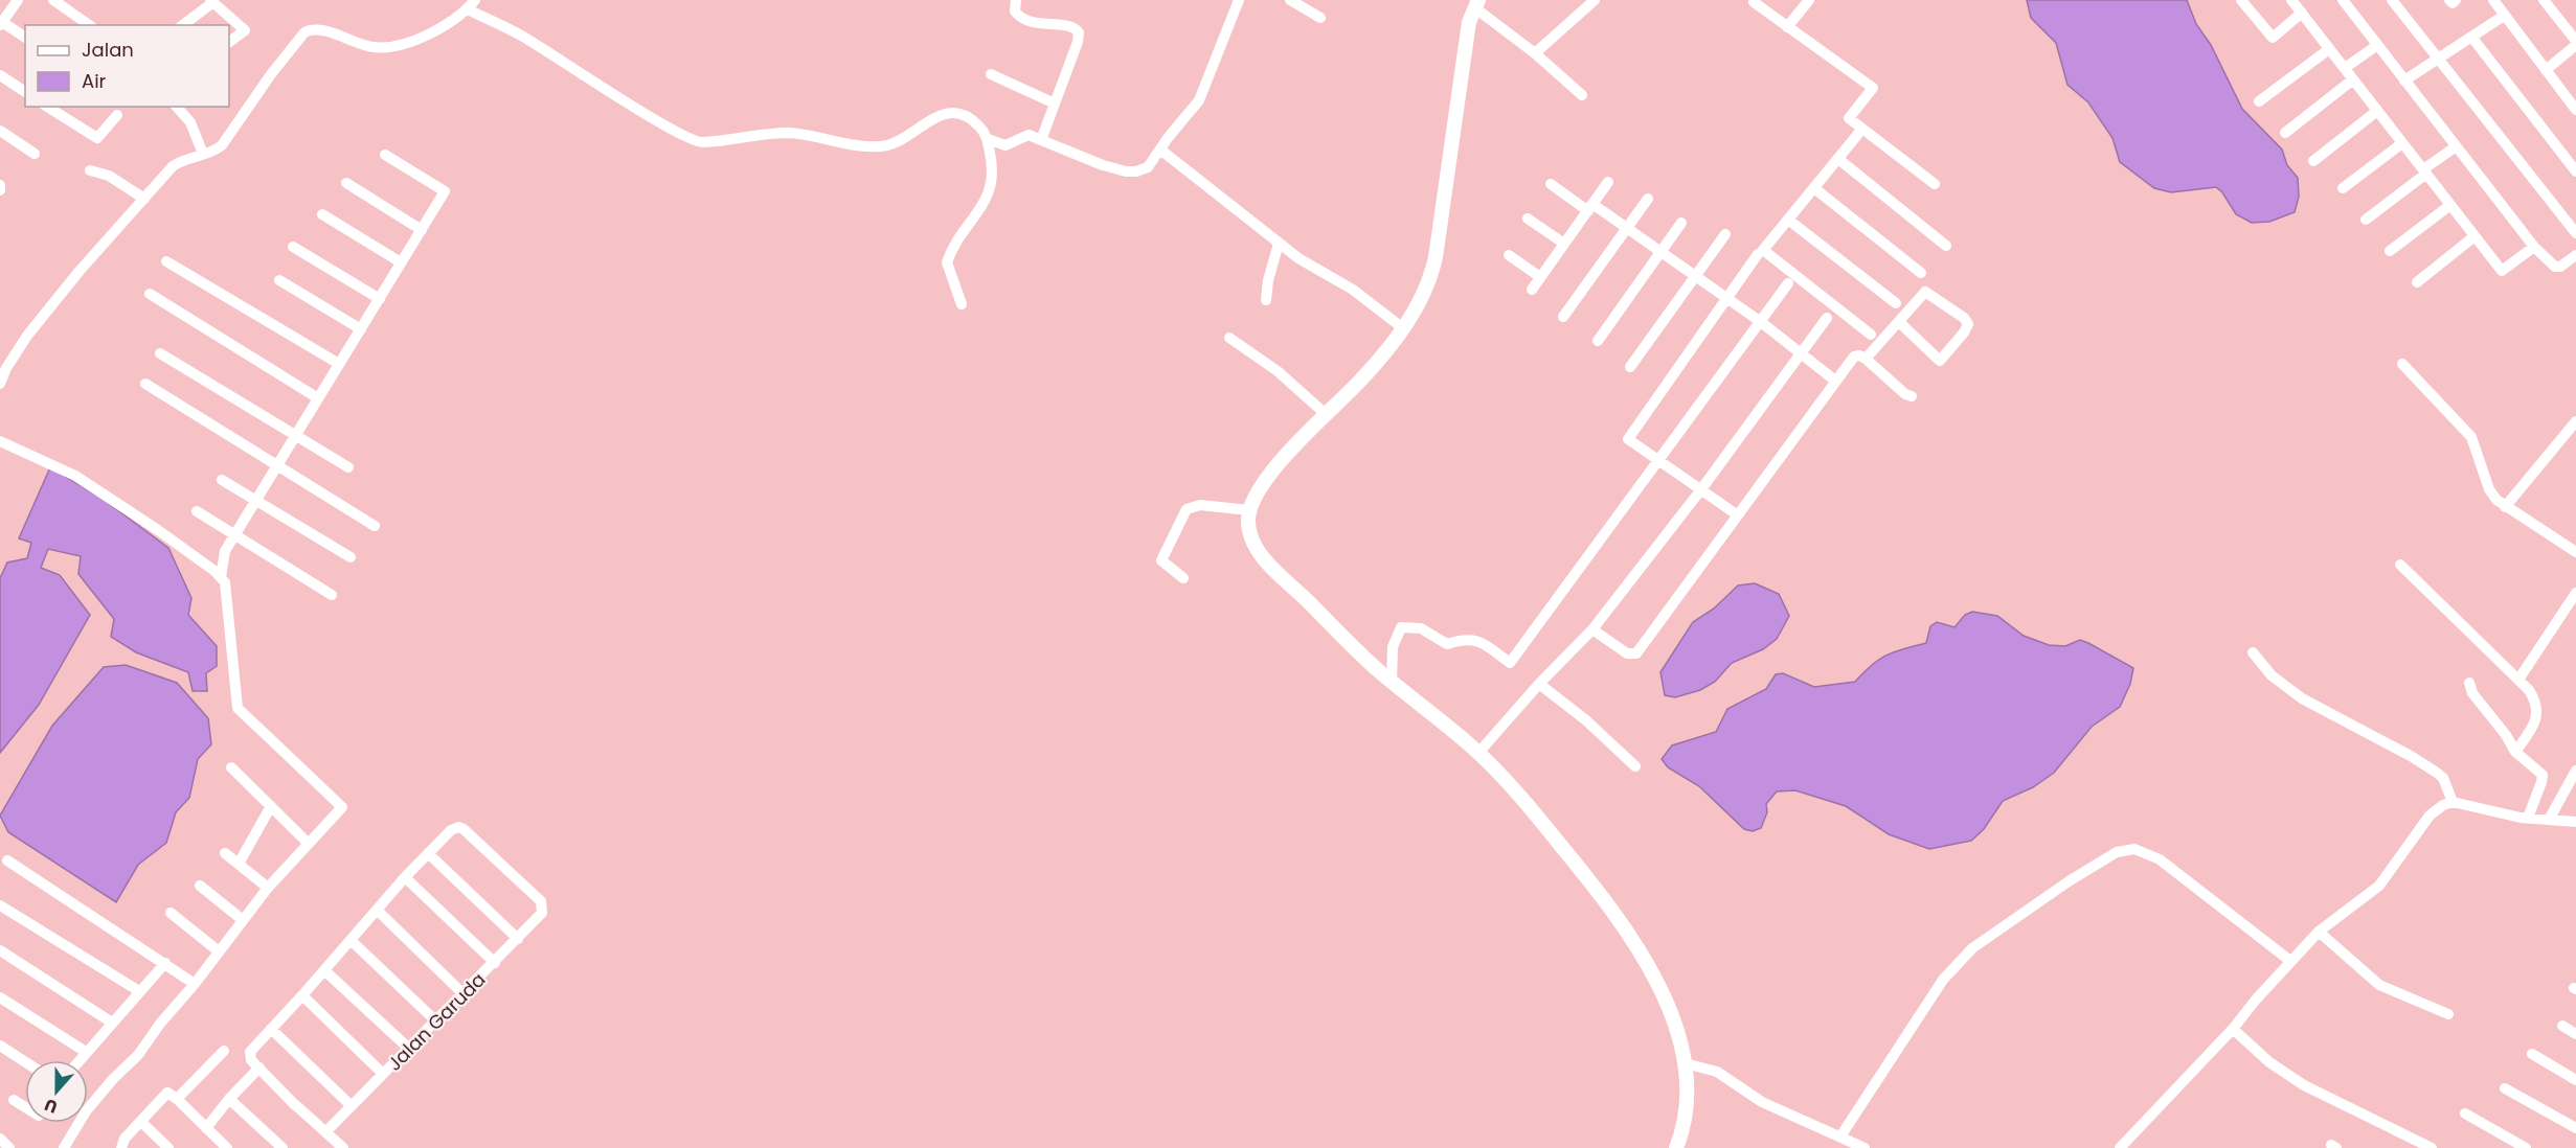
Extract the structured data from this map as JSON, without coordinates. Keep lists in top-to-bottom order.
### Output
{
  "streets": {
    "street": ["Jalan Garuda"]
  },
  "legend": ["Jalan", "Air"],
  "north": "bottom"
}
